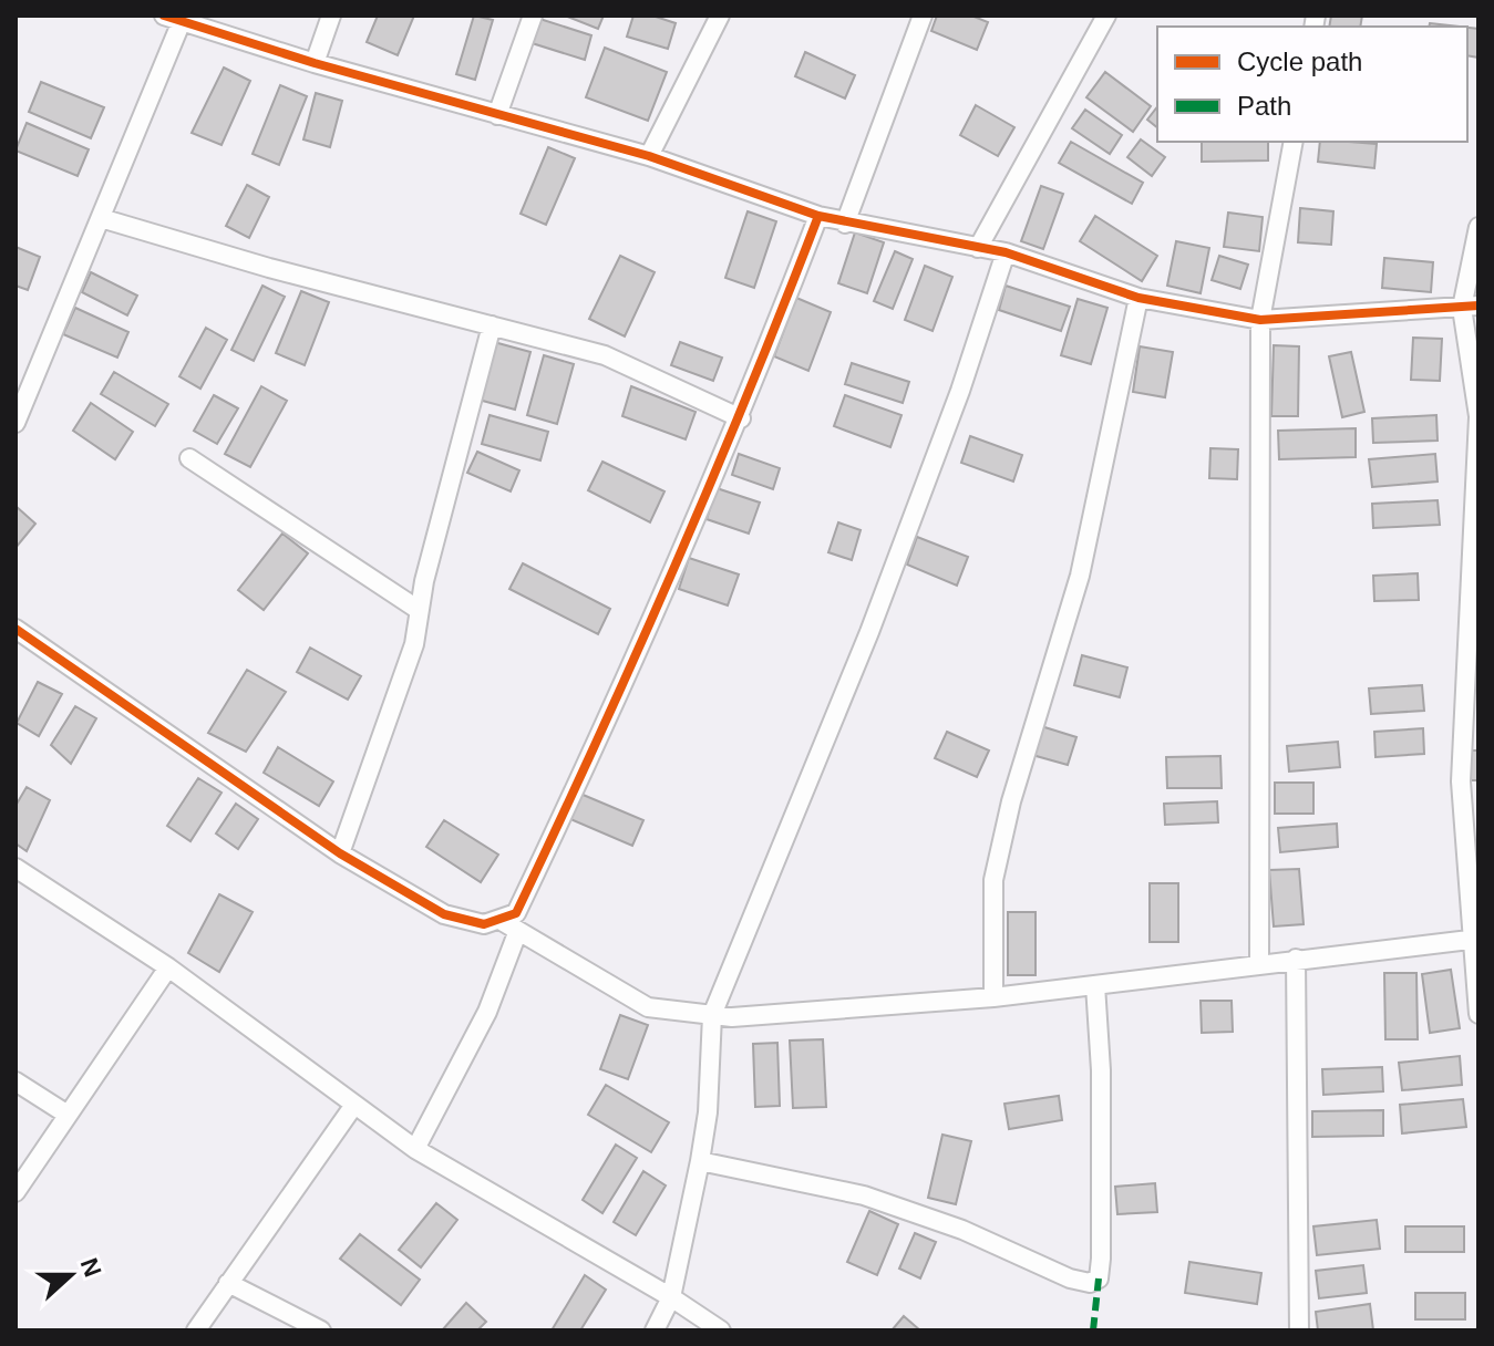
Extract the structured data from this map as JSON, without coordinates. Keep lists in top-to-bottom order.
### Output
{
  "legend": ["Cycle path", "Path"],
  "north": "right"
}
